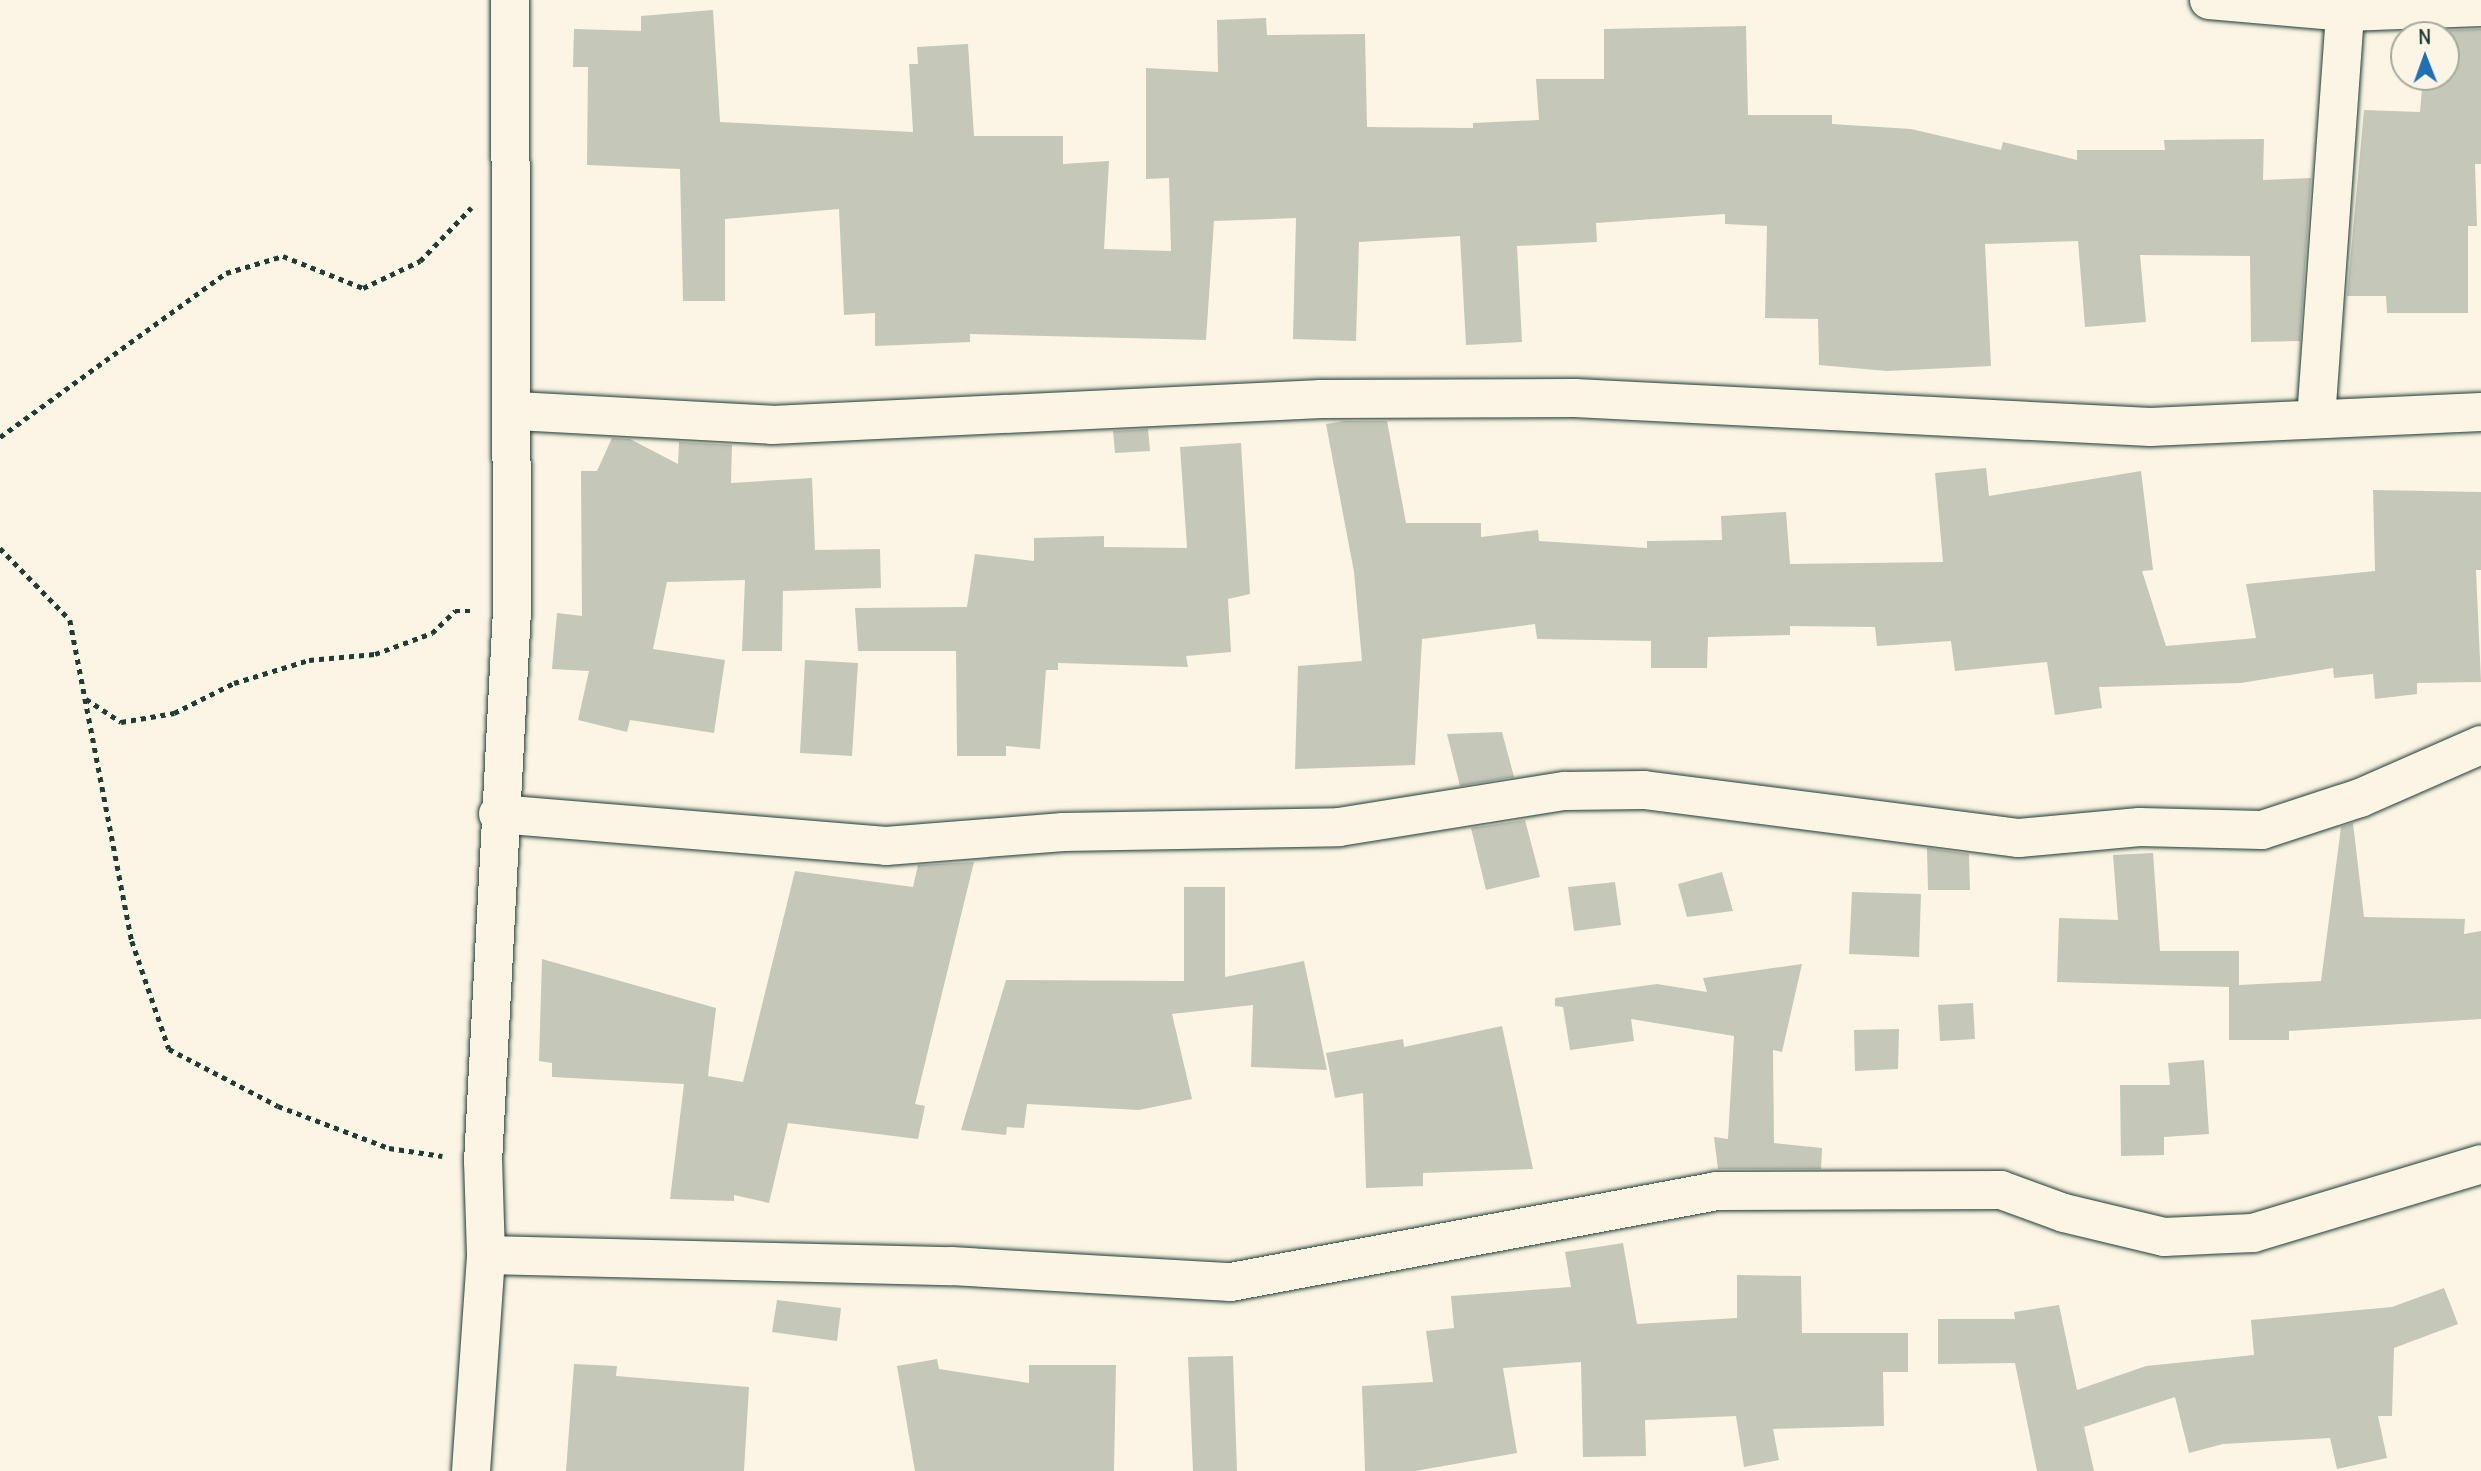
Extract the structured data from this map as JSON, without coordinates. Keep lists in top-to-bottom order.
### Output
{
  "north": "top"
}
